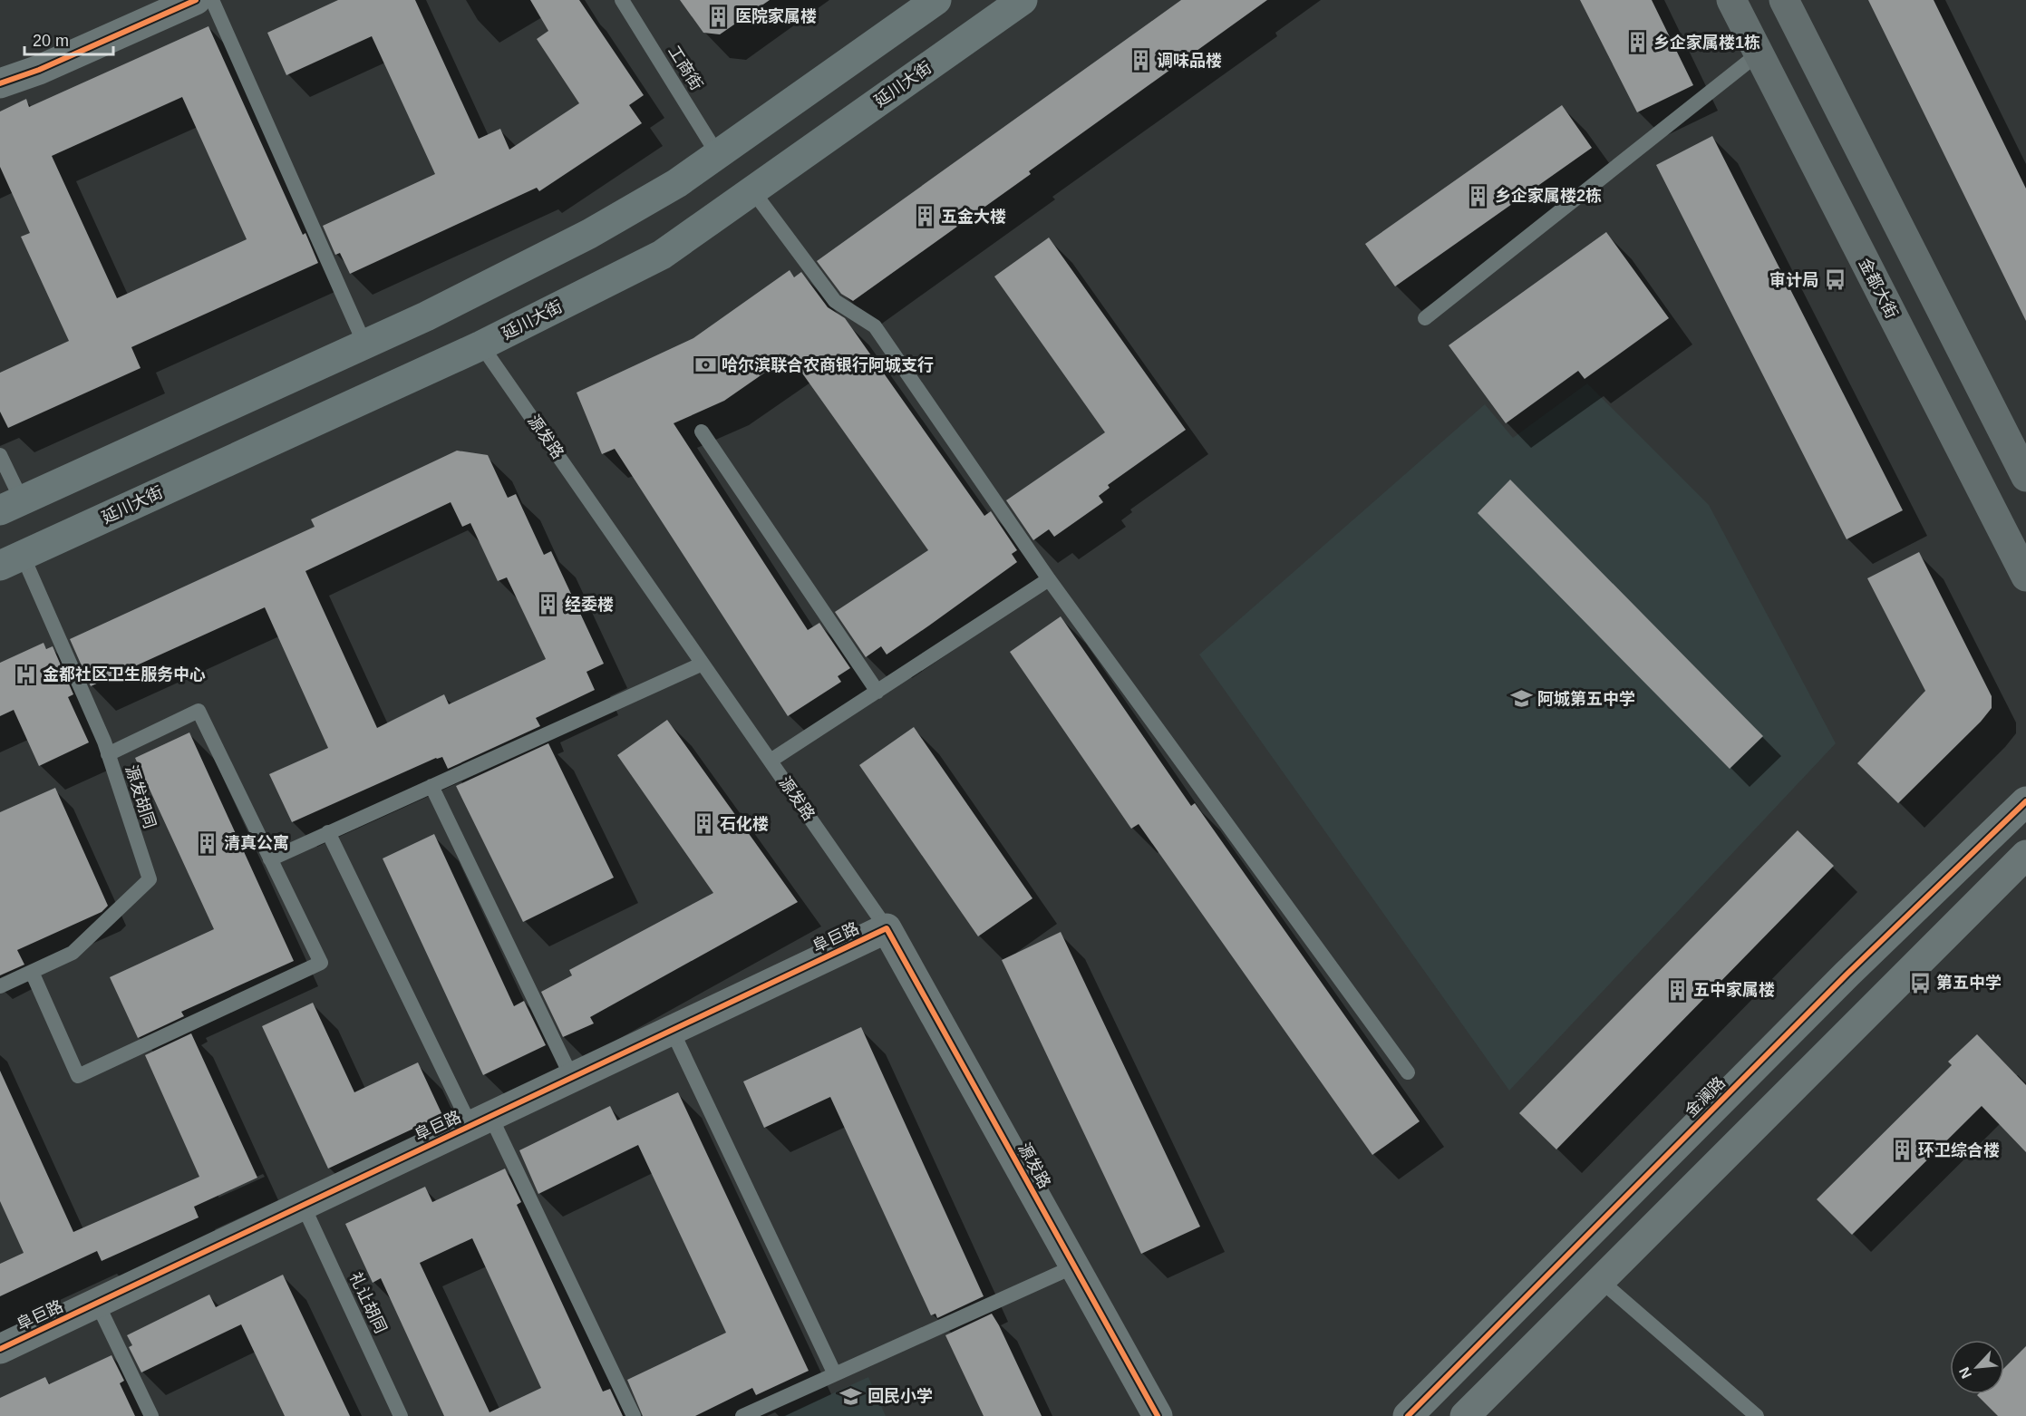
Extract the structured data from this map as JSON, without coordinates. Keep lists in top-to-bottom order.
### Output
{
  "streets": {
    "main road": ["延川大街", "金都大街"],
    "street": ["源发路", "阜巨路", "金澜路"],
    "lane": ["工商街", "源发胡同", "礼让胡同"]
  },
  "crossings": [
    ["延川大街", "源发路"],
    ["延川大街", "源发胡同"],
    ["源发路", "阜巨路"],
    ["阜巨路", "礼让胡同"]
  ],
  "places": {
    "building": [
      "医院家属楼",
      "乡企家属楼1栋",
      "调味品楼",
      "乡企家属楼2栋",
      "五金大楼",
      "经委楼",
      "石化楼",
      "清真公寓",
      "五中家属楼",
      "环卫综合楼"
    ],
    "bus stop": ["审计局", "第五中学"],
    "bank": ["哈尔滨联合农商银行阿城支行"],
    "hospital": ["金都社区卫生服务中心"],
    "school or university": ["阿城第五中学", "回民小学"]
  },
  "scale_bar": "20 m",
  "north": "bottom left"
}
